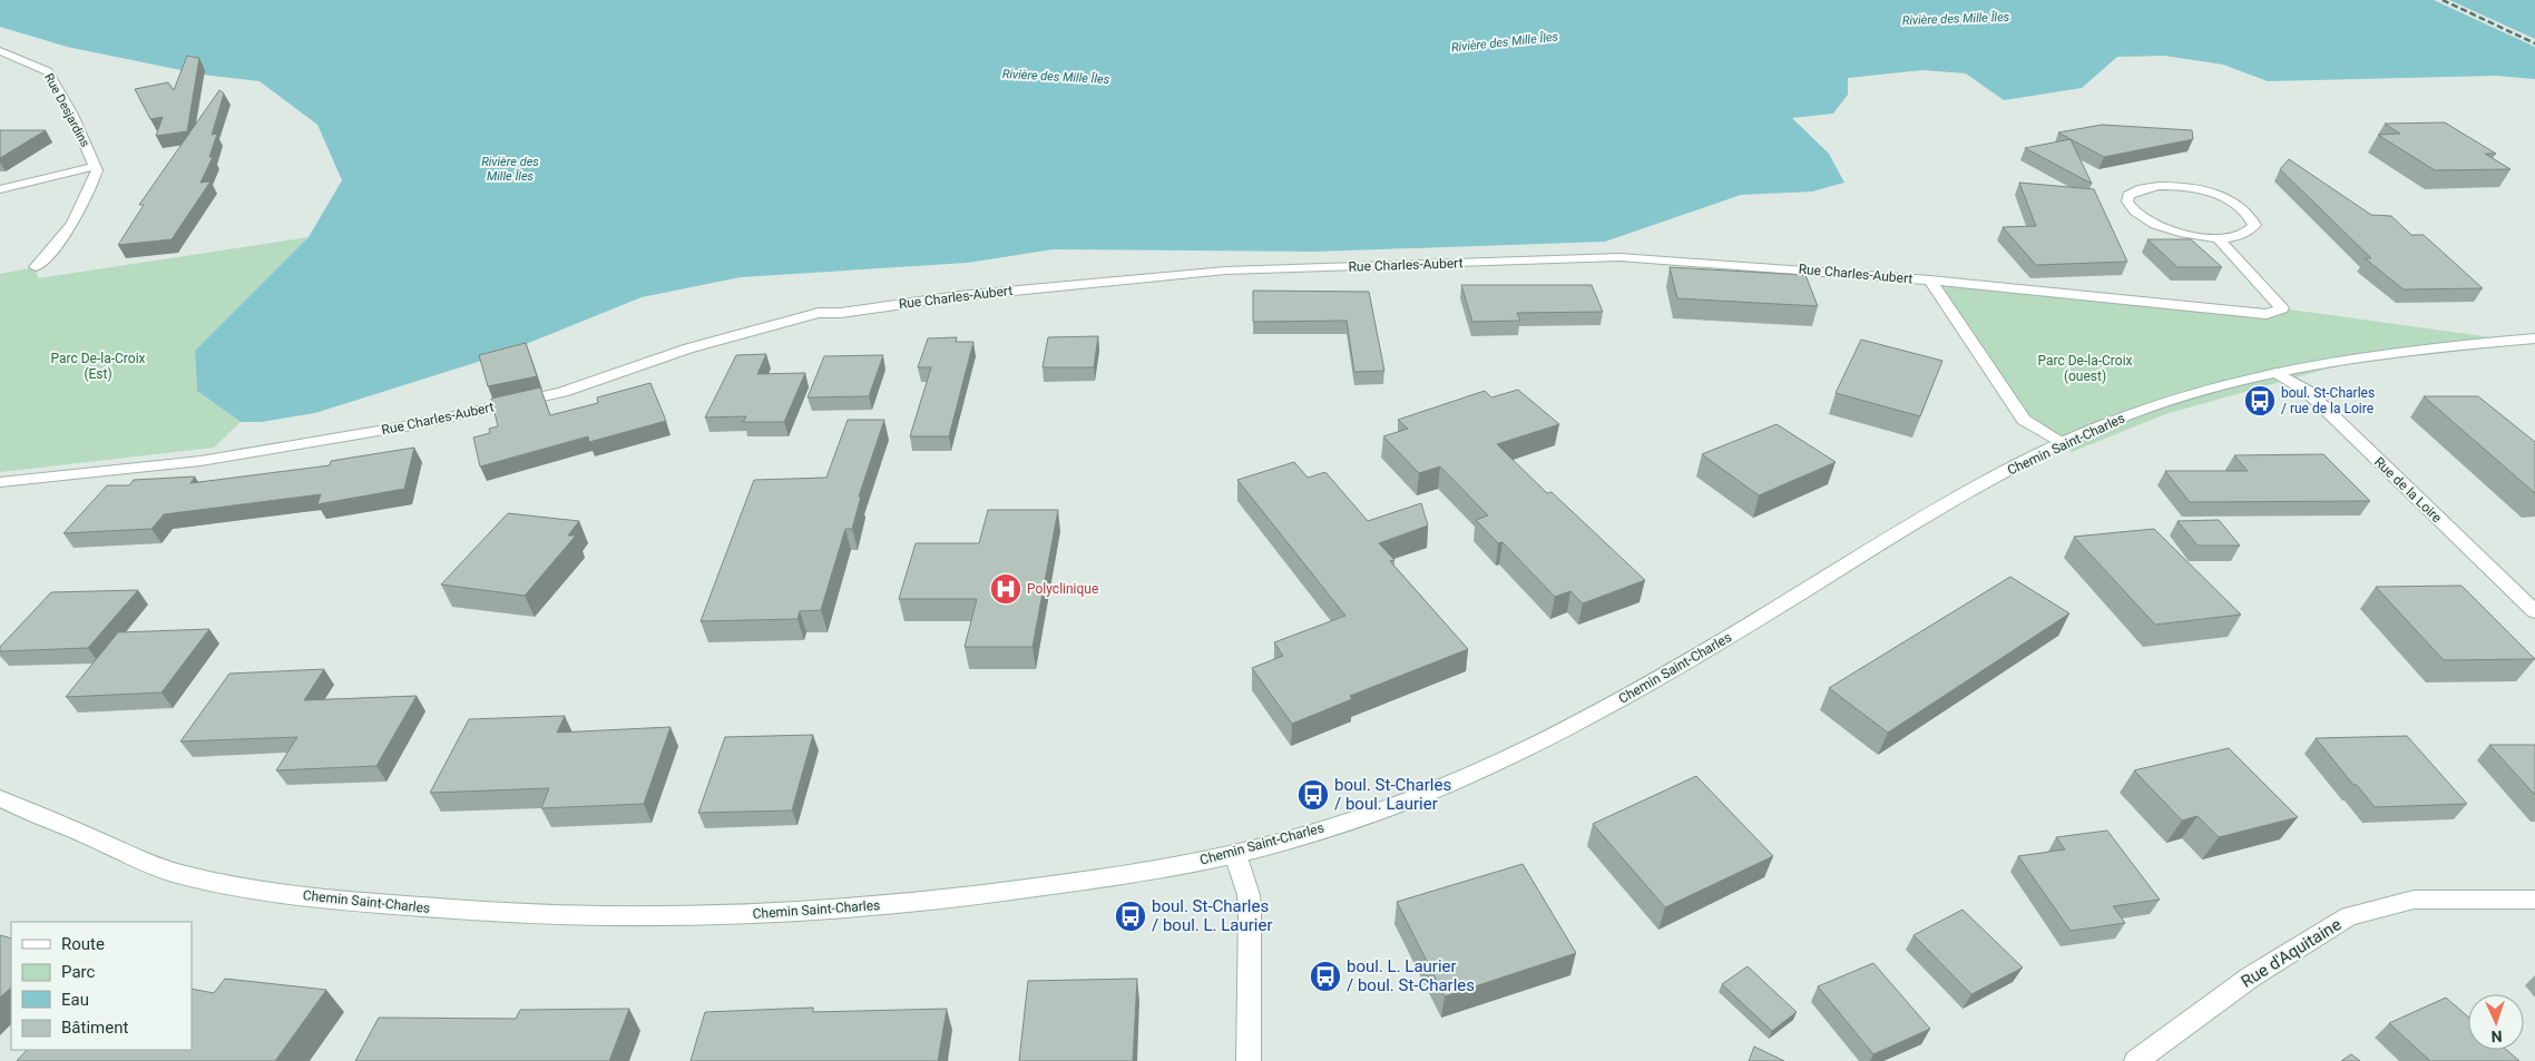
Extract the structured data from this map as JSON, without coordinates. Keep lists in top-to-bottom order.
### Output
{
  "streets": {
    "street": [
      "Rue Desjardins",
      "Rue Charles-Aubert",
      "Chemin Saint-Charles",
      "Rue de la Loire",
      "Rue d'Aquitaine"
    ]
  },
  "crossings": [
    ["Rue Charles-Aubert", "Chemin Saint-Charles"],
    ["Chemin Saint-Charles", "Rue de la Loire"]
  ],
  "water": ["Rivière des Mille Îles"],
  "parks": ["Parc De-la-Croix (Est)", "Parc De-la-Croix (ouest)"],
  "places": {
    "bus stop": [
      "boul. St-Charles / rue de la Loire",
      "boul. St-Charles / boul. Laurier",
      "boul. St-Charles / boul. L. Laurier",
      "boul. L. Laurier / boul. St-Charles"
    ],
    "hospital": ["Polyclinique"]
  },
  "legend": [
    "Route",
    "Parc",
    "Eau",
    "Bâtiment"
  ],
  "north": "bottom"
}
